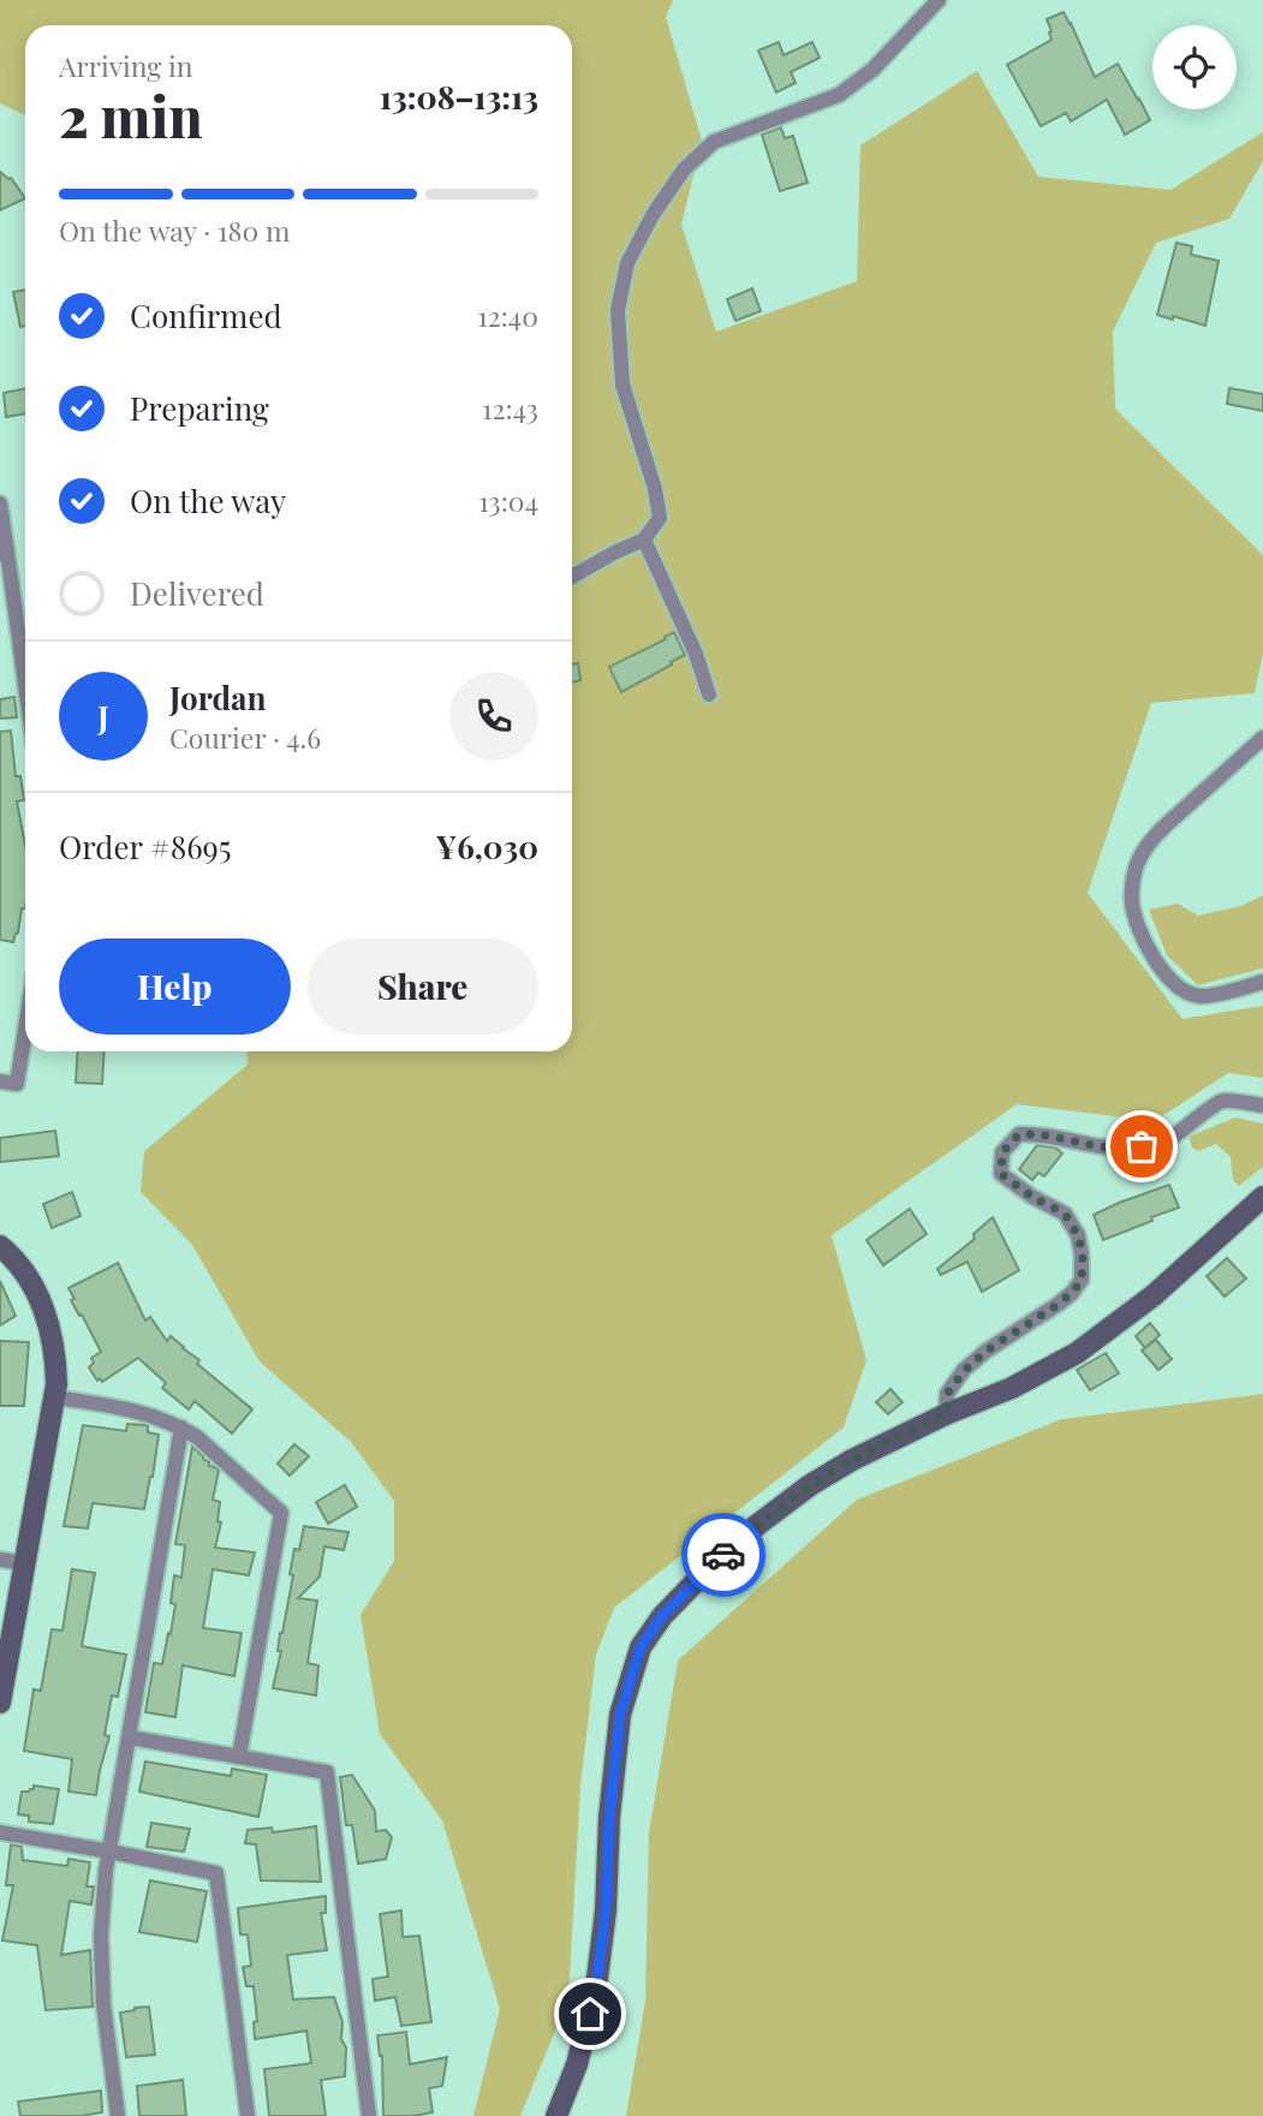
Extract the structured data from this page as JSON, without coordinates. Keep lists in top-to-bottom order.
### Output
{
  "page": {
    "heading": ["2 min", "Arriving in", "13:08–13:13"],
    "panel": [
      "Jordan",
      "Courier · 4.6",
      "Order #8695",
      "¥6,030"
    ],
    "bar": "On the way · 180 m",
    "list": [
      ["Confirmed", "12:40"],
      ["Preparing", "12:43"],
      ["On the way", "13:04"],
      "Delivered"
    ],
    "round": "J",
    "buttons": ["Help", "Share"]
  }
}
